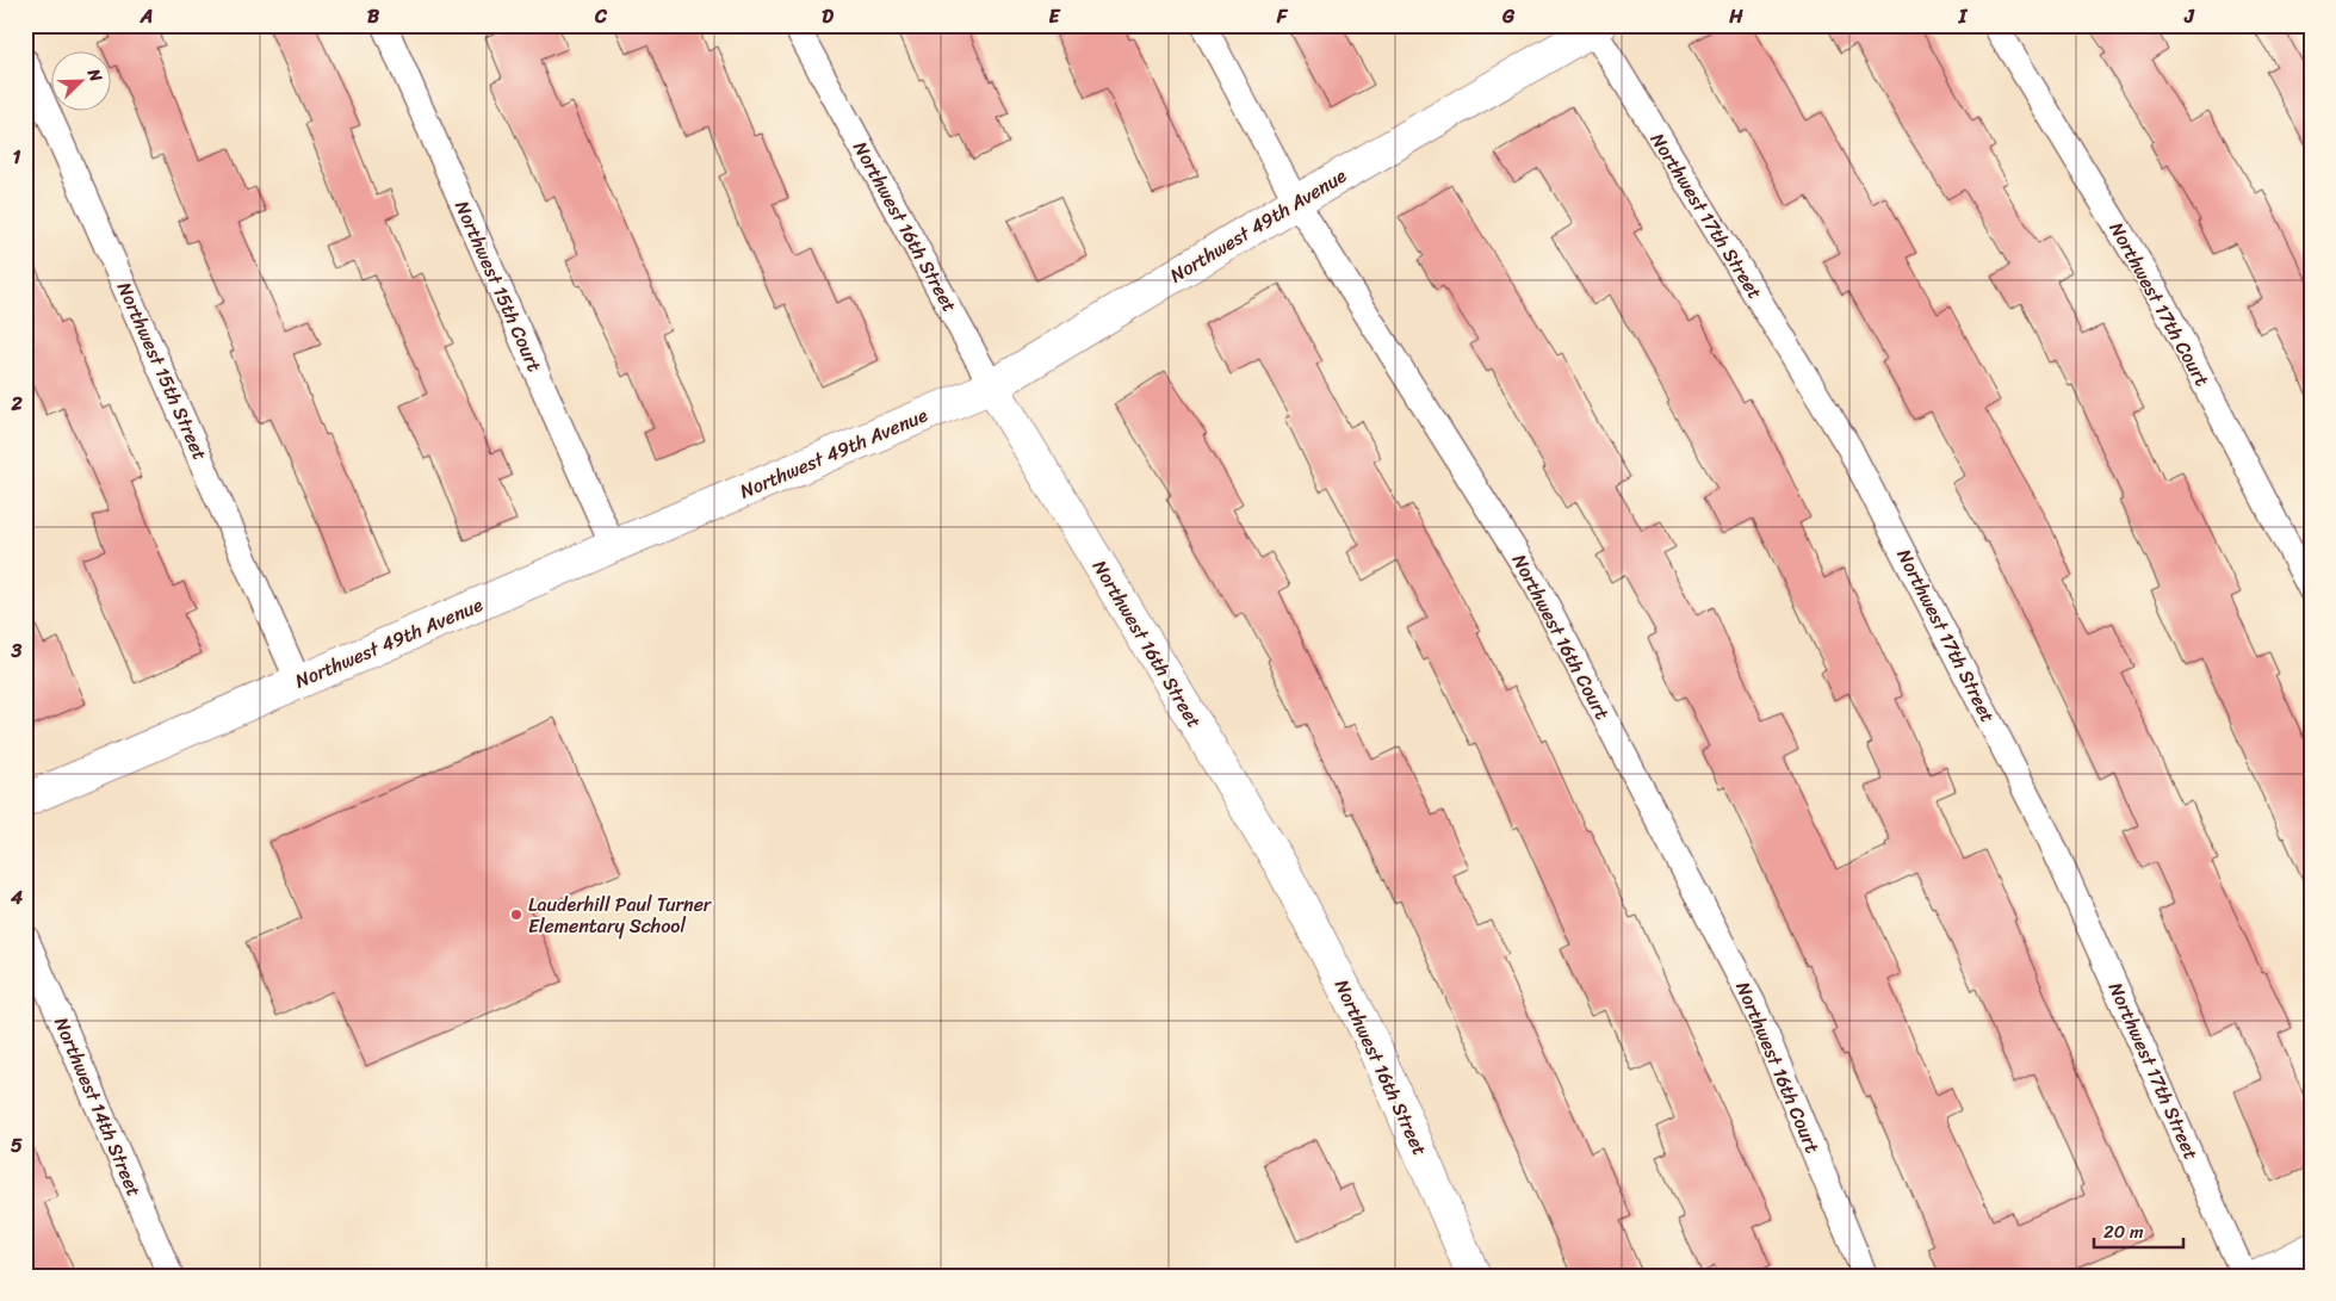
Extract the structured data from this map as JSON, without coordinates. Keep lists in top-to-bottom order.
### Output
{
  "streets": {
    "street": [
      "Northwest 17th Street",
      "Northwest 49th Avenue",
      "Northwest 16th Street",
      "Northwest 15th Court",
      "Northwest 17th Court",
      "Northwest 15th Street",
      "Northwest 16th Court",
      "Northwest 14th Street"
    ]
  },
  "crossings": [
    ["Northwest 17th Street", "Northwest 49th Avenue"],
    ["Northwest 49th Avenue", "Northwest 16th Street"],
    ["Northwest 49th Avenue", "Northwest 15th Court"],
    ["Northwest 49th Avenue", "Northwest 15th Street"],
    ["Northwest 49th Avenue", "Northwest 16th Court"]
  ],
  "places": ["Lauderhill Paul Turner Elementary School"],
  "scale_bar": "20 m",
  "north": "top right",
  "grid": {
    "columns": [
      "A",
      "B",
      "C",
      "D",
      "E",
      "F",
      "G",
      "H",
      "I",
      "J"
    ],
    "rows": [
      "1",
      "2",
      "3",
      "4",
      "5"
    ]
  }
}
